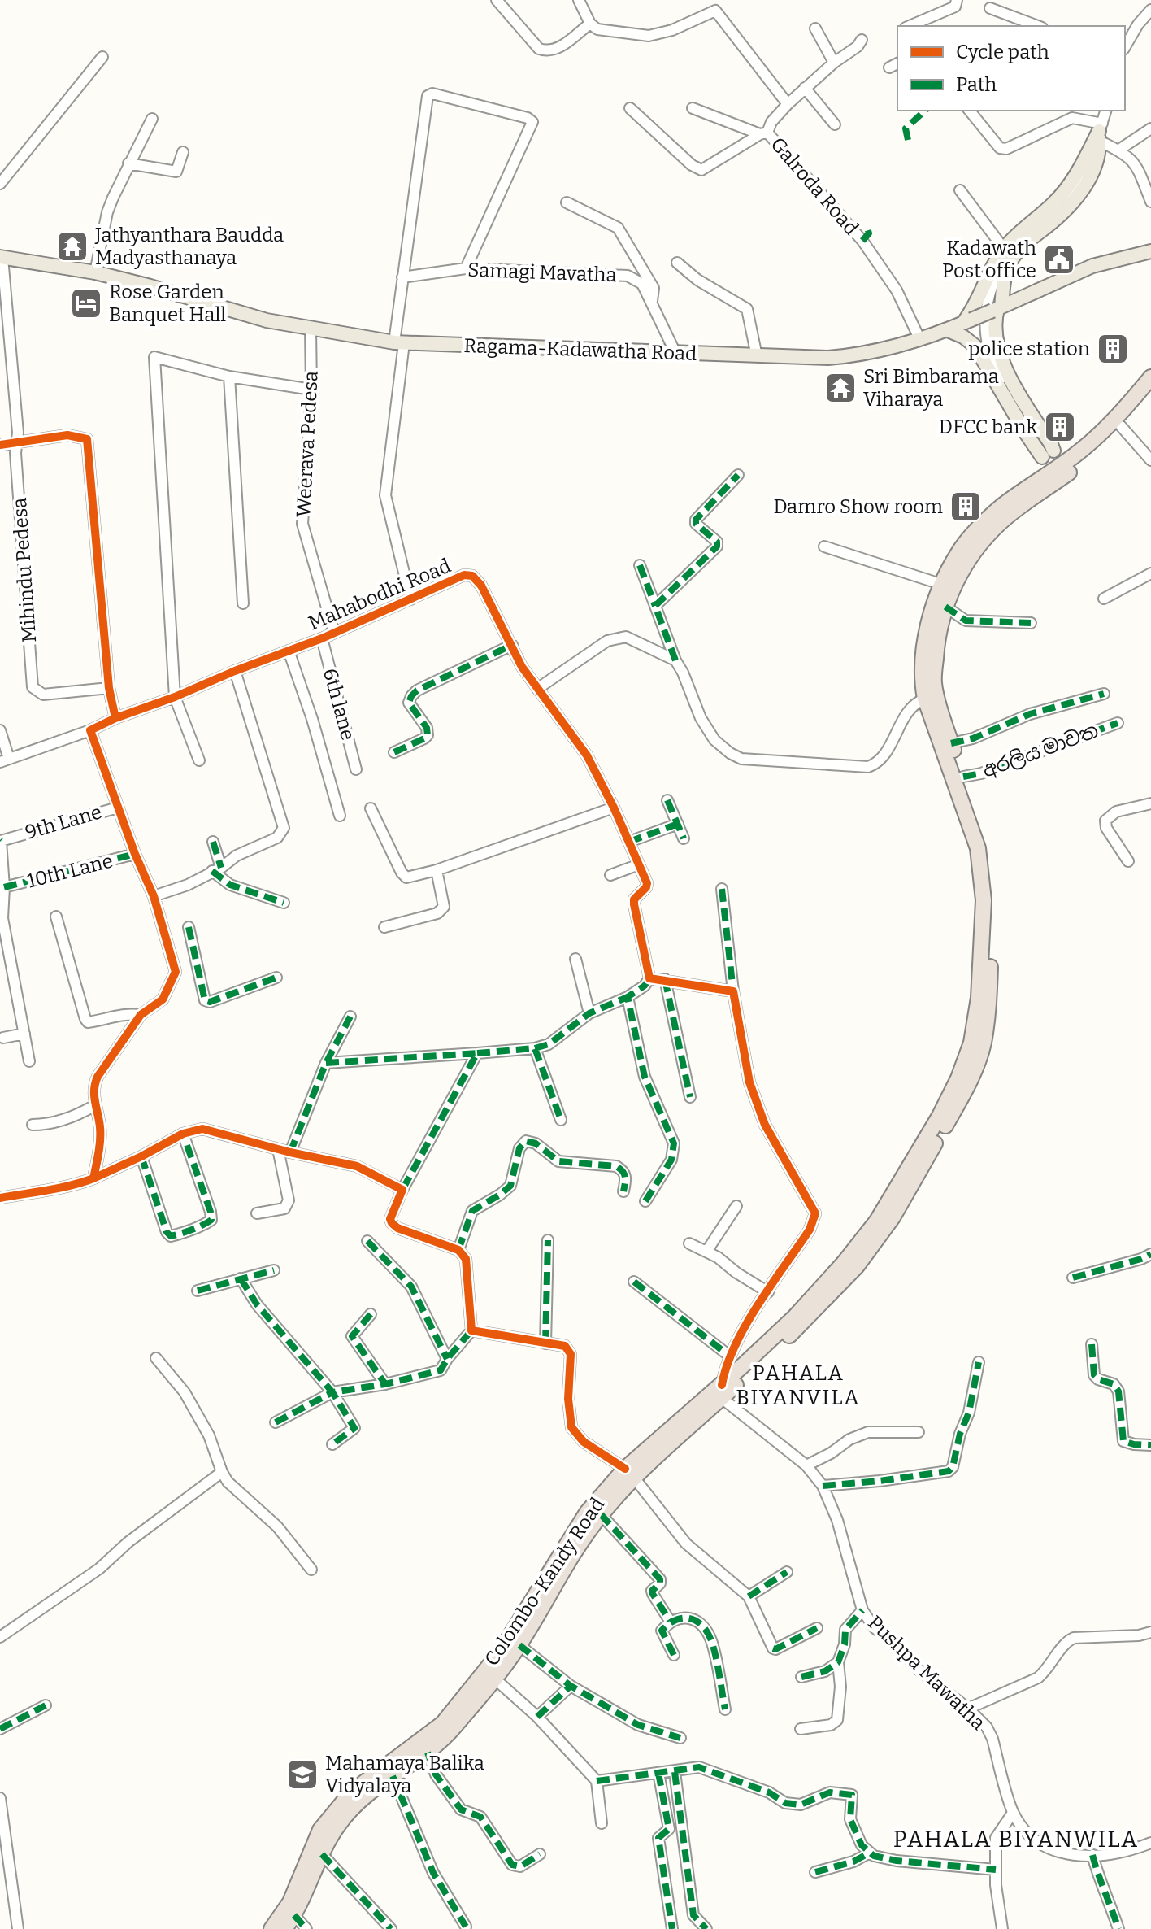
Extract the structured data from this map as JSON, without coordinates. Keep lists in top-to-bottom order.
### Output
{
  "streets": {
    "highway": ["Colombo-Kandy Road"],
    "main road": ["Ragama-Kadawatha Road"],
    "street": [
      "Galroda Road",
      "Samagi Mavatha",
      "Weerava Pedesa",
      "Mihindu Pedesa",
      "Mahabodhi Road",
      "6th lane",
      "අරලිය මාවත",
      "9th Lane",
      "10th Lane",
      "Pushpa Mawatha"
    ]
  },
  "crossings": [
    ["Galroda Road", "Ragama-Kadawatha Road"],
    ["Samagi Mavatha", "Ragama-Kadawatha Road"],
    ["Ragama-Kadawatha Road", "Weerava Pedesa"],
    ["Ragama-Kadawatha Road", "Mihindu Pedesa"],
    ["Weerava Pedesa", "Mahabodhi Road"],
    ["Mahabodhi Road", "6th lane"],
    ["අරලිය මාවත", "Colombo-Kandy Road"],
    ["Colombo-Kandy Road", "Pushpa Mawatha"]
  ],
  "districts": ["PAHALA BIYANVILA", "PAHALA BIYANWILA"],
  "places": {
    "temple": ["Jathyanthara Baudda Madyasthanaya", "Sri Bimbarama Viharaya"],
    "public building": ["Kadawath Post office"],
    "hotel": ["Rose Garden Banquet Hall"],
    "building": ["police station", "DFCC bank", "Damro Show room"],
    "school or university": ["Mahamaya Balika Vidyalaya"]
  },
  "legend": ["Cycle path", "Path"]
}
